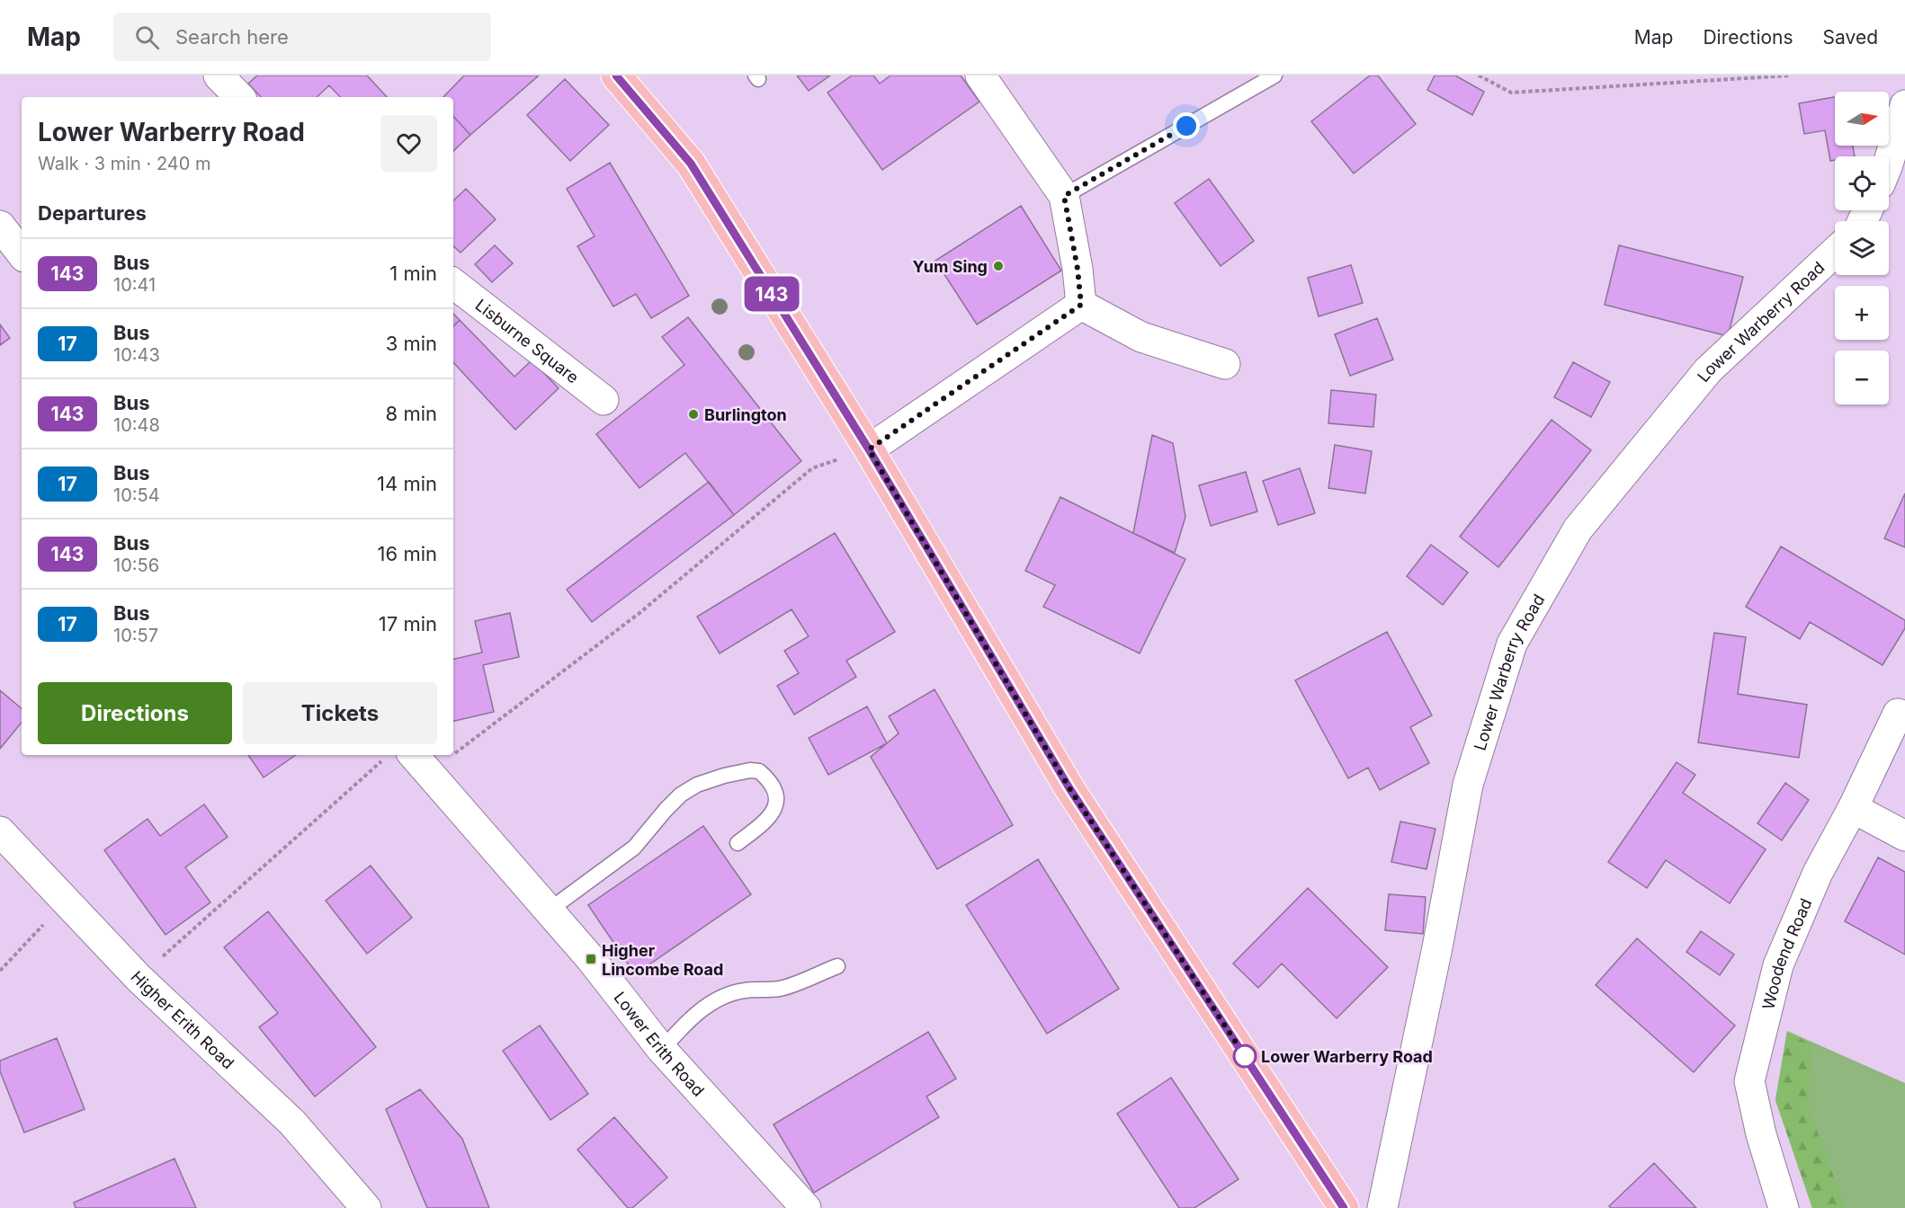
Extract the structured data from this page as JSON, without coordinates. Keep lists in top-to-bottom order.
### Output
{
  "streets": {
    "street": [
      "Lower Warberry Road",
      "Lisburne Square",
      "Woodend Road",
      "Higher Erith Road",
      "Lower Erith Road"
    ]
  },
  "places": {
    "other": ["Yum Sing", "Burlington", "Lower Warberry Road"],
    "transit": ["Higher Lincombe Road"]
  },
  "lines": ["bus line 143"],
  "north": "right",
  "page": {
    "header": "Map",
    "search": "Search here",
    "nav": ["Map", "Directions", "Saved"],
    "on_map": "143",
    "map_buttons": ["+", "−"],
    "heading": [
      ["Lower Warberry Road", "Walk · 3 min · 240 m"],
      "Departures"
    ],
    "list": [
      {
        "mark": "143",
        "name": "Bus",
        "note": "10:41",
        "value": "1 min"
      },
      {
        "mark": "17",
        "name": "Bus",
        "note": "10:43",
        "value": "3 min"
      },
      {
        "mark": "143",
        "name": "Bus",
        "note": "10:48",
        "value": "8 min"
      },
      {
        "mark": "17",
        "name": "Bus",
        "note": "10:54",
        "value": "14 min"
      },
      {
        "mark": "143",
        "name": "Bus",
        "note": "10:56",
        "value": "16 min"
      },
      {
        "mark": "17",
        "name": "Bus",
        "note": "10:57",
        "value": "17 min"
      }
    ],
    "buttons": ["Directions", "Tickets"]
  }
}
